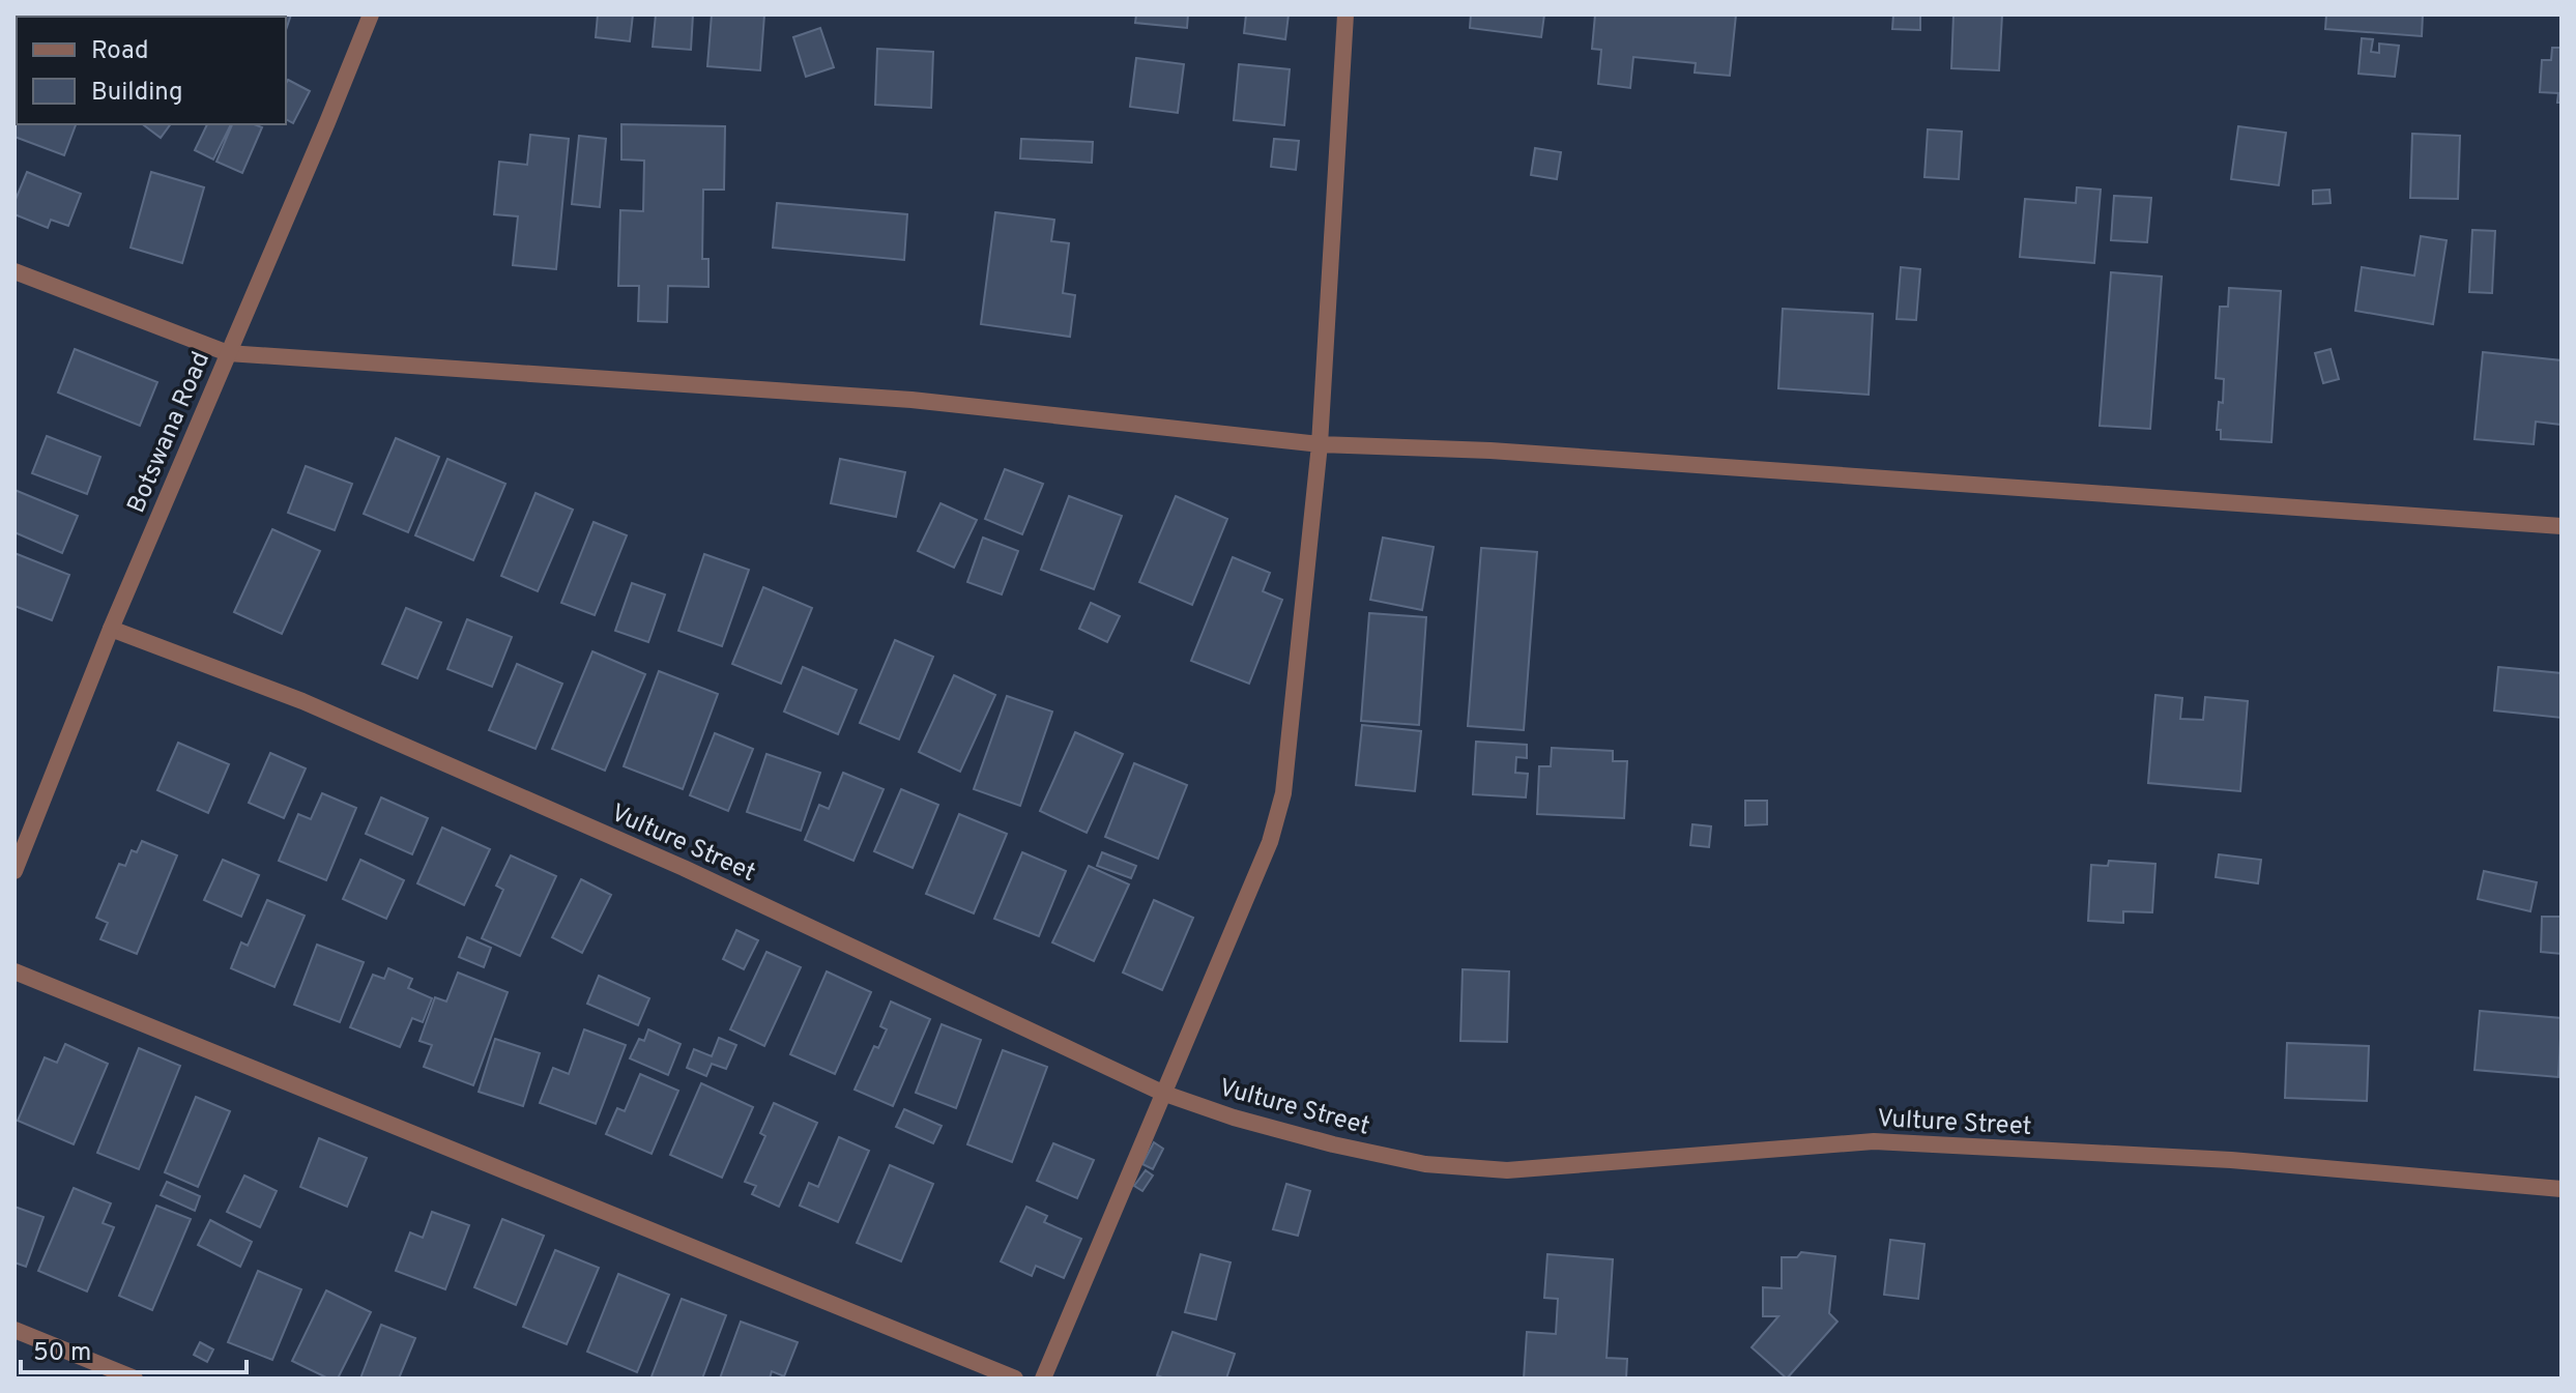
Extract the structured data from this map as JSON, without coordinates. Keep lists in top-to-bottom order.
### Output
{
  "streets": {
    "street": ["Botswana Road", "Vulture Street"]
  },
  "crossings": [
    ["Botswana Road", "Vulture Street"]
  ],
  "legend": ["Road", "Building"],
  "scale_bar": "50 m"
}
